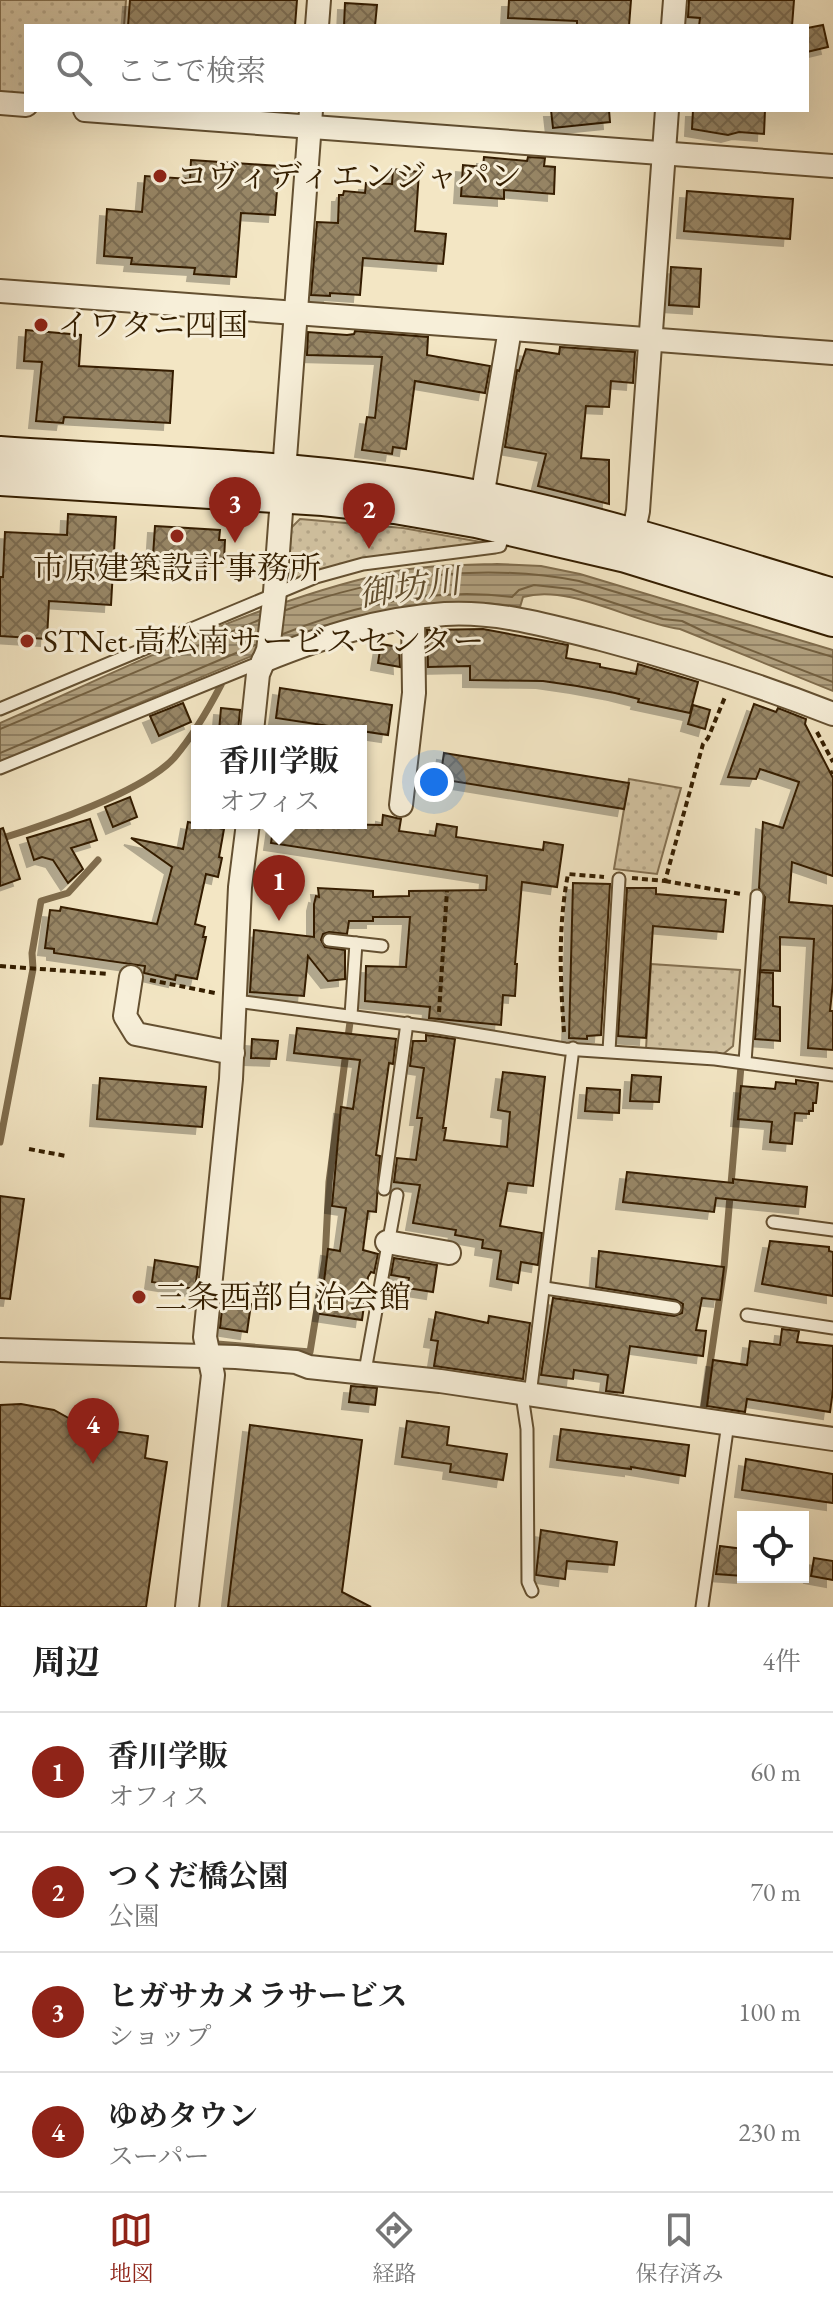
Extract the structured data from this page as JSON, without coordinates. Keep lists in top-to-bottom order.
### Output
{
  "water": ["御坊川"],
  "places": [
    "コヴィディエンジャパン",
    "イワタニ四国",
    "市原建築設計事務所",
    "STNet 高松南サービスセンター",
    "三条西部自治会館"
  ],
  "page": {
    "search": "ここで検索",
    "pins": [
      "3",
      "2",
      "1",
      "4"
    ],
    "popup": ["香川学販", "オフィス"],
    "heading": ["周辺", "4件"],
    "list": [
      {
        "mark": "1",
        "name": "香川学販",
        "note": "オフィス",
        "value": "60 m"
      },
      {
        "mark": "2",
        "name": "つくだ橋公園",
        "note": "公園",
        "value": "70 m"
      },
      {
        "mark": "3",
        "name": "ヒガサカメラサービス",
        "note": "ショップ",
        "value": "100 m"
      },
      {
        "mark": "4",
        "name": "ゆめタウン",
        "note": "スーパー",
        "value": "230 m"
      }
    ],
    "nav": ["地図", "経路", "保存済み"]
  }
}
